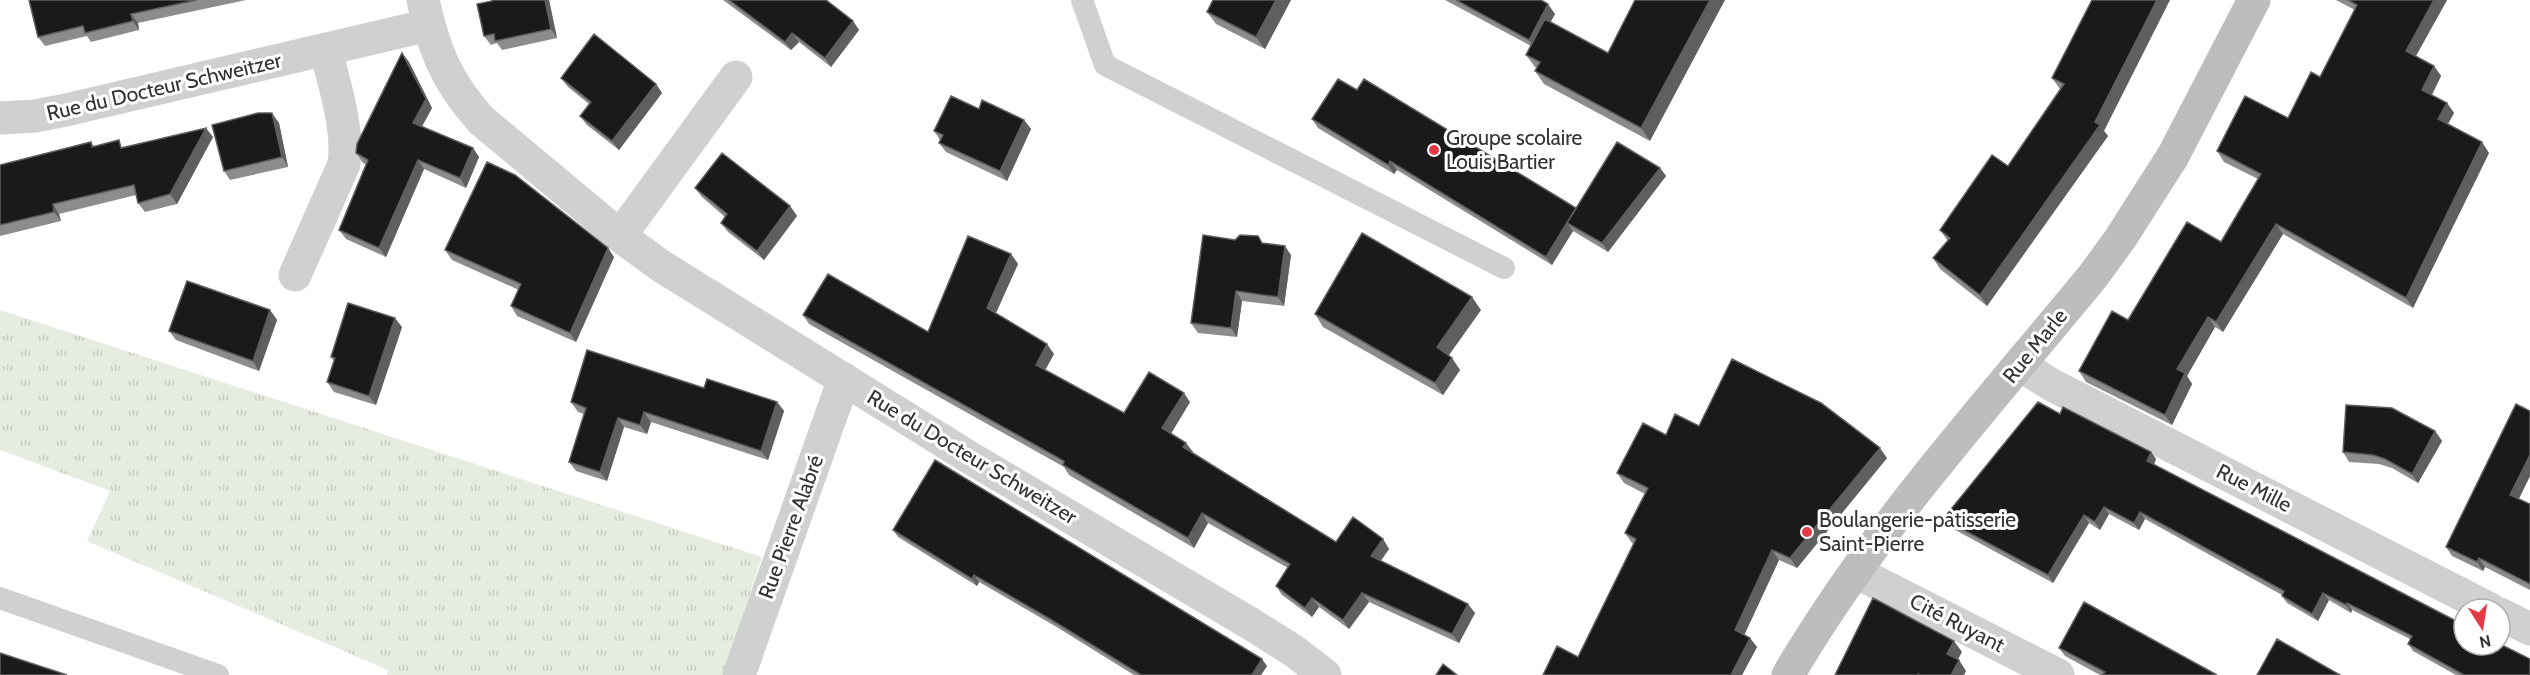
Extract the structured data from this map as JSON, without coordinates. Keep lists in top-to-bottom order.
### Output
{
  "streets": {
    "main road": ["Rue Marle"],
    "street": [
      "Rue du Docteur Schweitzer",
      "Rue Mille",
      "Rue Pierre Alabré",
      "Cité Ruyant"
    ]
  },
  "crossings": [
    ["Rue du Docteur Schweitzer", "Rue Pierre Alabré"],
    ["Rue Marle", "Rue Mille"],
    ["Rue Marle", "Cité Ruyant"]
  ],
  "places": ["Groupe scolaire Louis Bartier", "Boulangerie-pâtisserie Saint-Pierre"],
  "north": "bottom"
}
